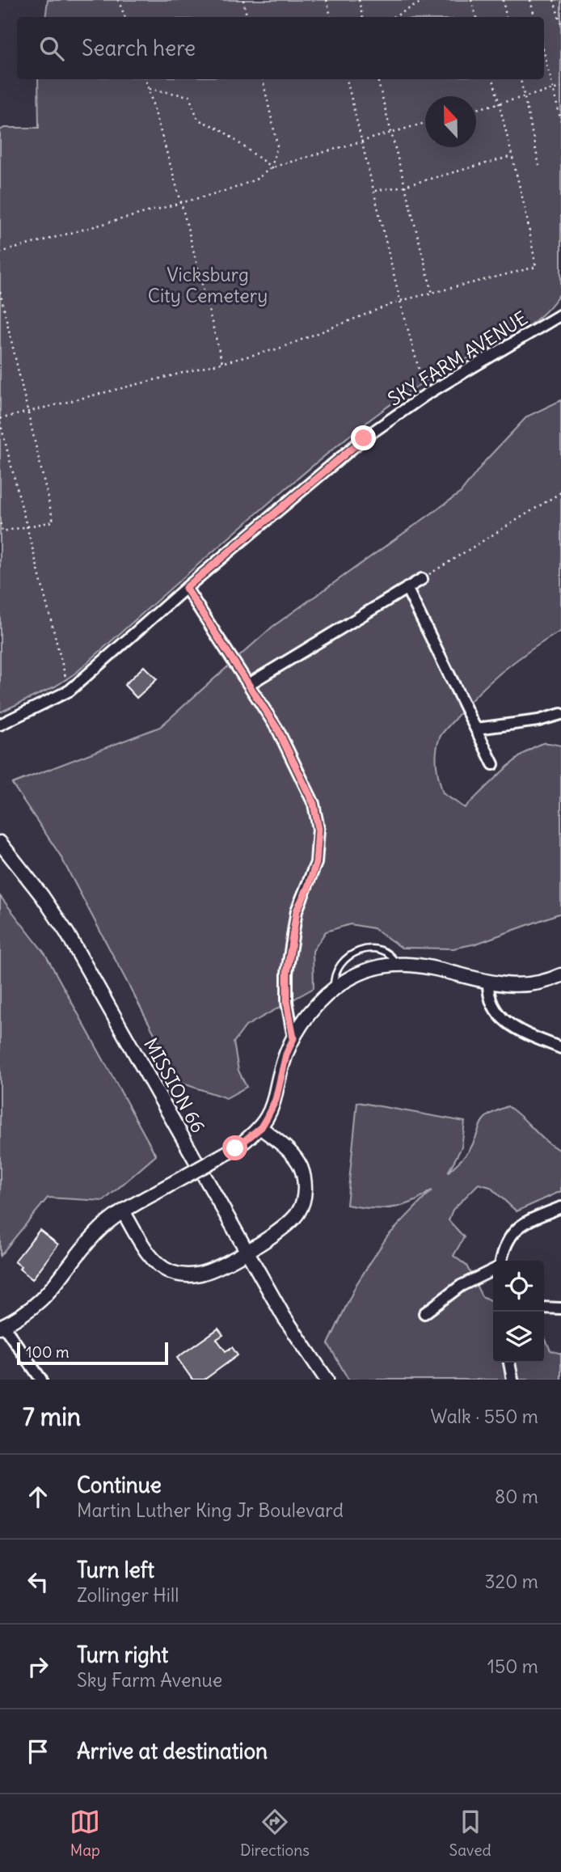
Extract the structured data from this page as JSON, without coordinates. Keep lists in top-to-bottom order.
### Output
{
  "streets": {
    "street": ["SKY FARM AVENUE", "MISSION 66"]
  },
  "parks": ["Vicksburg City Cemetery"],
  "scale_bar": "100 m",
  "north": "top",
  "page": {
    "search": "Search here",
    "scale": "100 m",
    "heading": ["7 min", "Walk · 550 m"],
    "list": [
      ["Continue", "Martin Luther King Jr Boulevard", "80 m"],
      ["Turn left", "Zollinger Hill", "320 m"],
      ["Turn right", "Sky Farm Avenue", "150 m"],
      "Arrive at destination"
    ],
    "nav": ["Map", "Directions", "Saved"]
  }
}
